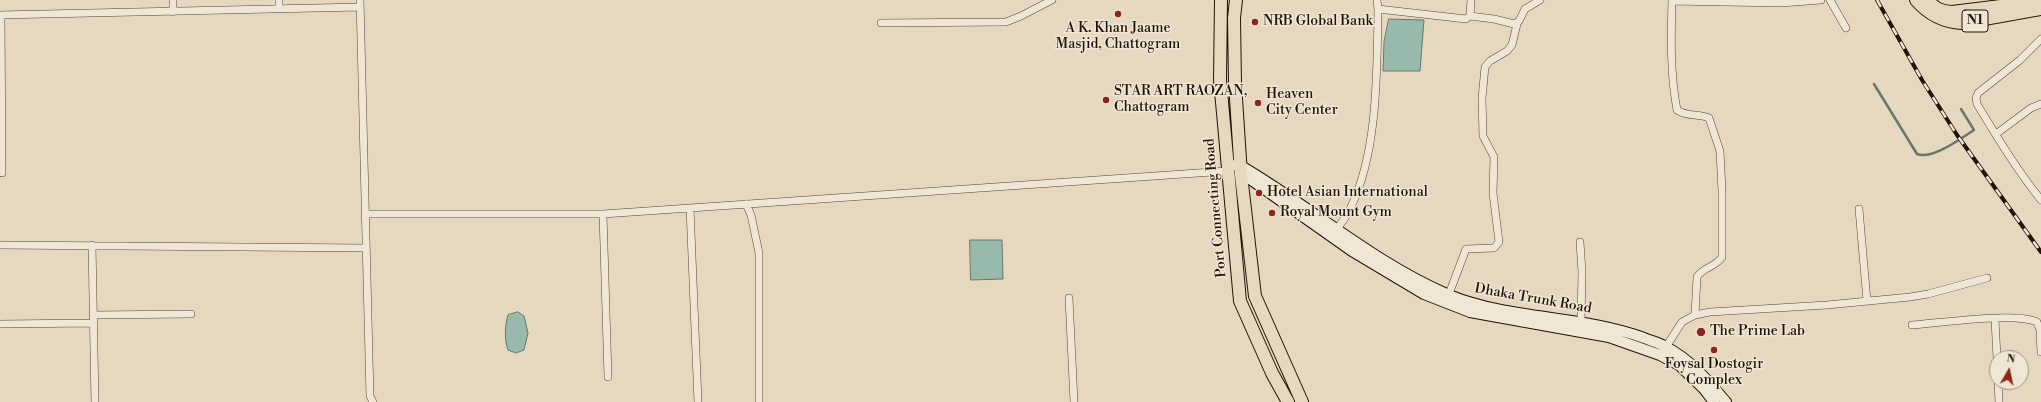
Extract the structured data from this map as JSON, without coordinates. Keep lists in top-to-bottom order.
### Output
{
  "streets": {
    "highway": ["N1", "Port Connecting Road"],
    "main road": ["Dhaka Trunk Road"]
  },
  "crossings": [
    ["Port Connecting Road", "Dhaka Trunk Road"]
  ],
  "places": [
    "A K. Khan Jaame Masjid, Chattogram",
    "NRB Global Bank",
    "STAR ART RAOZAN, Chattogram",
    "Heaven City Center",
    "Hotel Asian International",
    "Royal Mount Gym",
    "The Prime Lab",
    "Foysal Dostogir Complex"
  ],
  "north": "top"
}
